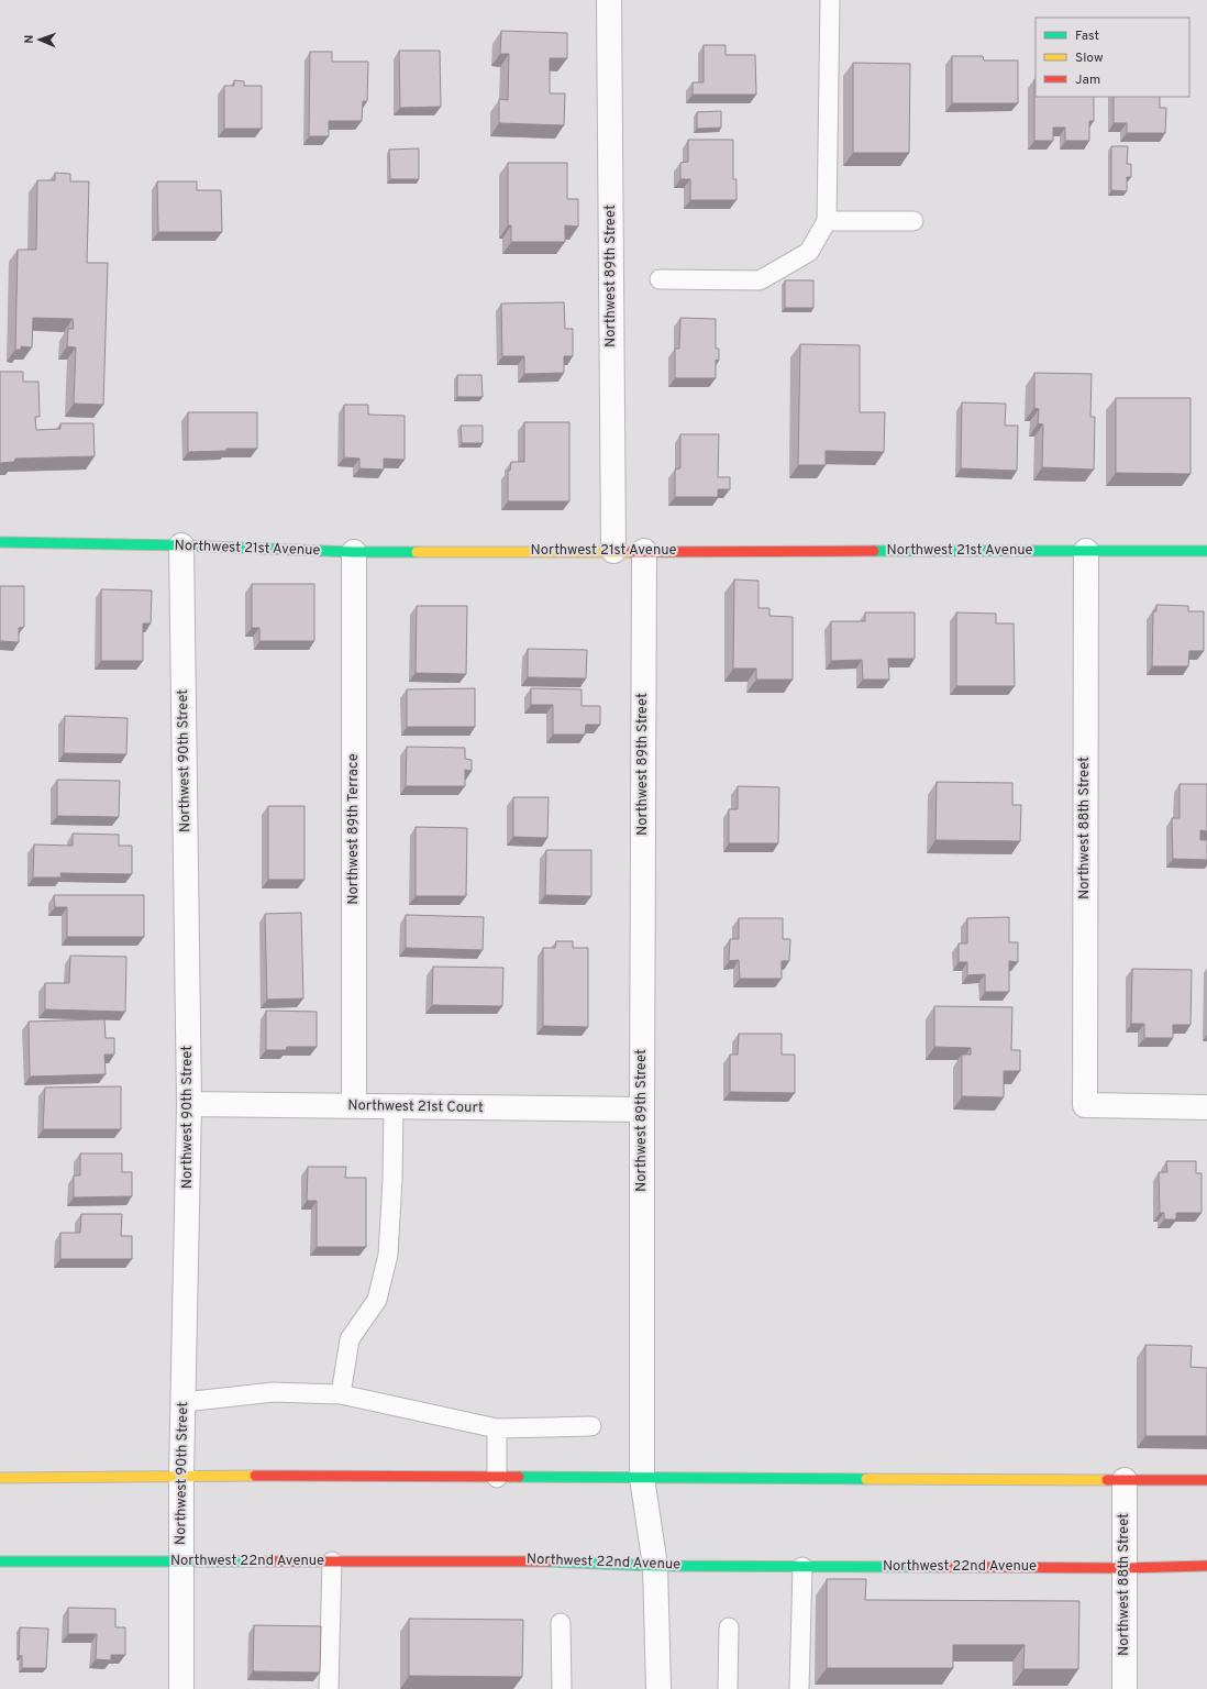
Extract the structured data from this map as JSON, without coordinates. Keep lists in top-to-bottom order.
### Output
{
  "streets": {
    "main road": ["Northwest 21st Avenue", "Northwest 22nd Avenue"],
    "street": [
      "Northwest 89th Street",
      "Northwest 90th Street",
      "Northwest 88th Street",
      "Northwest 89th Terrace",
      "Northwest 21st Court"
    ]
  },
  "crossings": [
    ["Northwest 89th Street", "Northwest 21st Avenue"],
    ["Northwest 89th Street", "Northwest 21st Court"],
    ["Northwest 89th Street", "Northwest 22nd Avenue"],
    ["Northwest 21st Avenue", "Northwest 90th Street"],
    ["Northwest 21st Avenue", "Northwest 88th Street"],
    ["Northwest 21st Avenue", "Northwest 89th Terrace"],
    ["Northwest 90th Street", "Northwest 21st Court"],
    ["Northwest 90th Street", "Northwest 22nd Avenue"],
    ["Northwest 88th Street", "Northwest 22nd Avenue"],
    ["Northwest 89th Terrace", "Northwest 21st Court"]
  ],
  "legend": ["Fast", "Slow", "Jam"],
  "north": "left"
}
